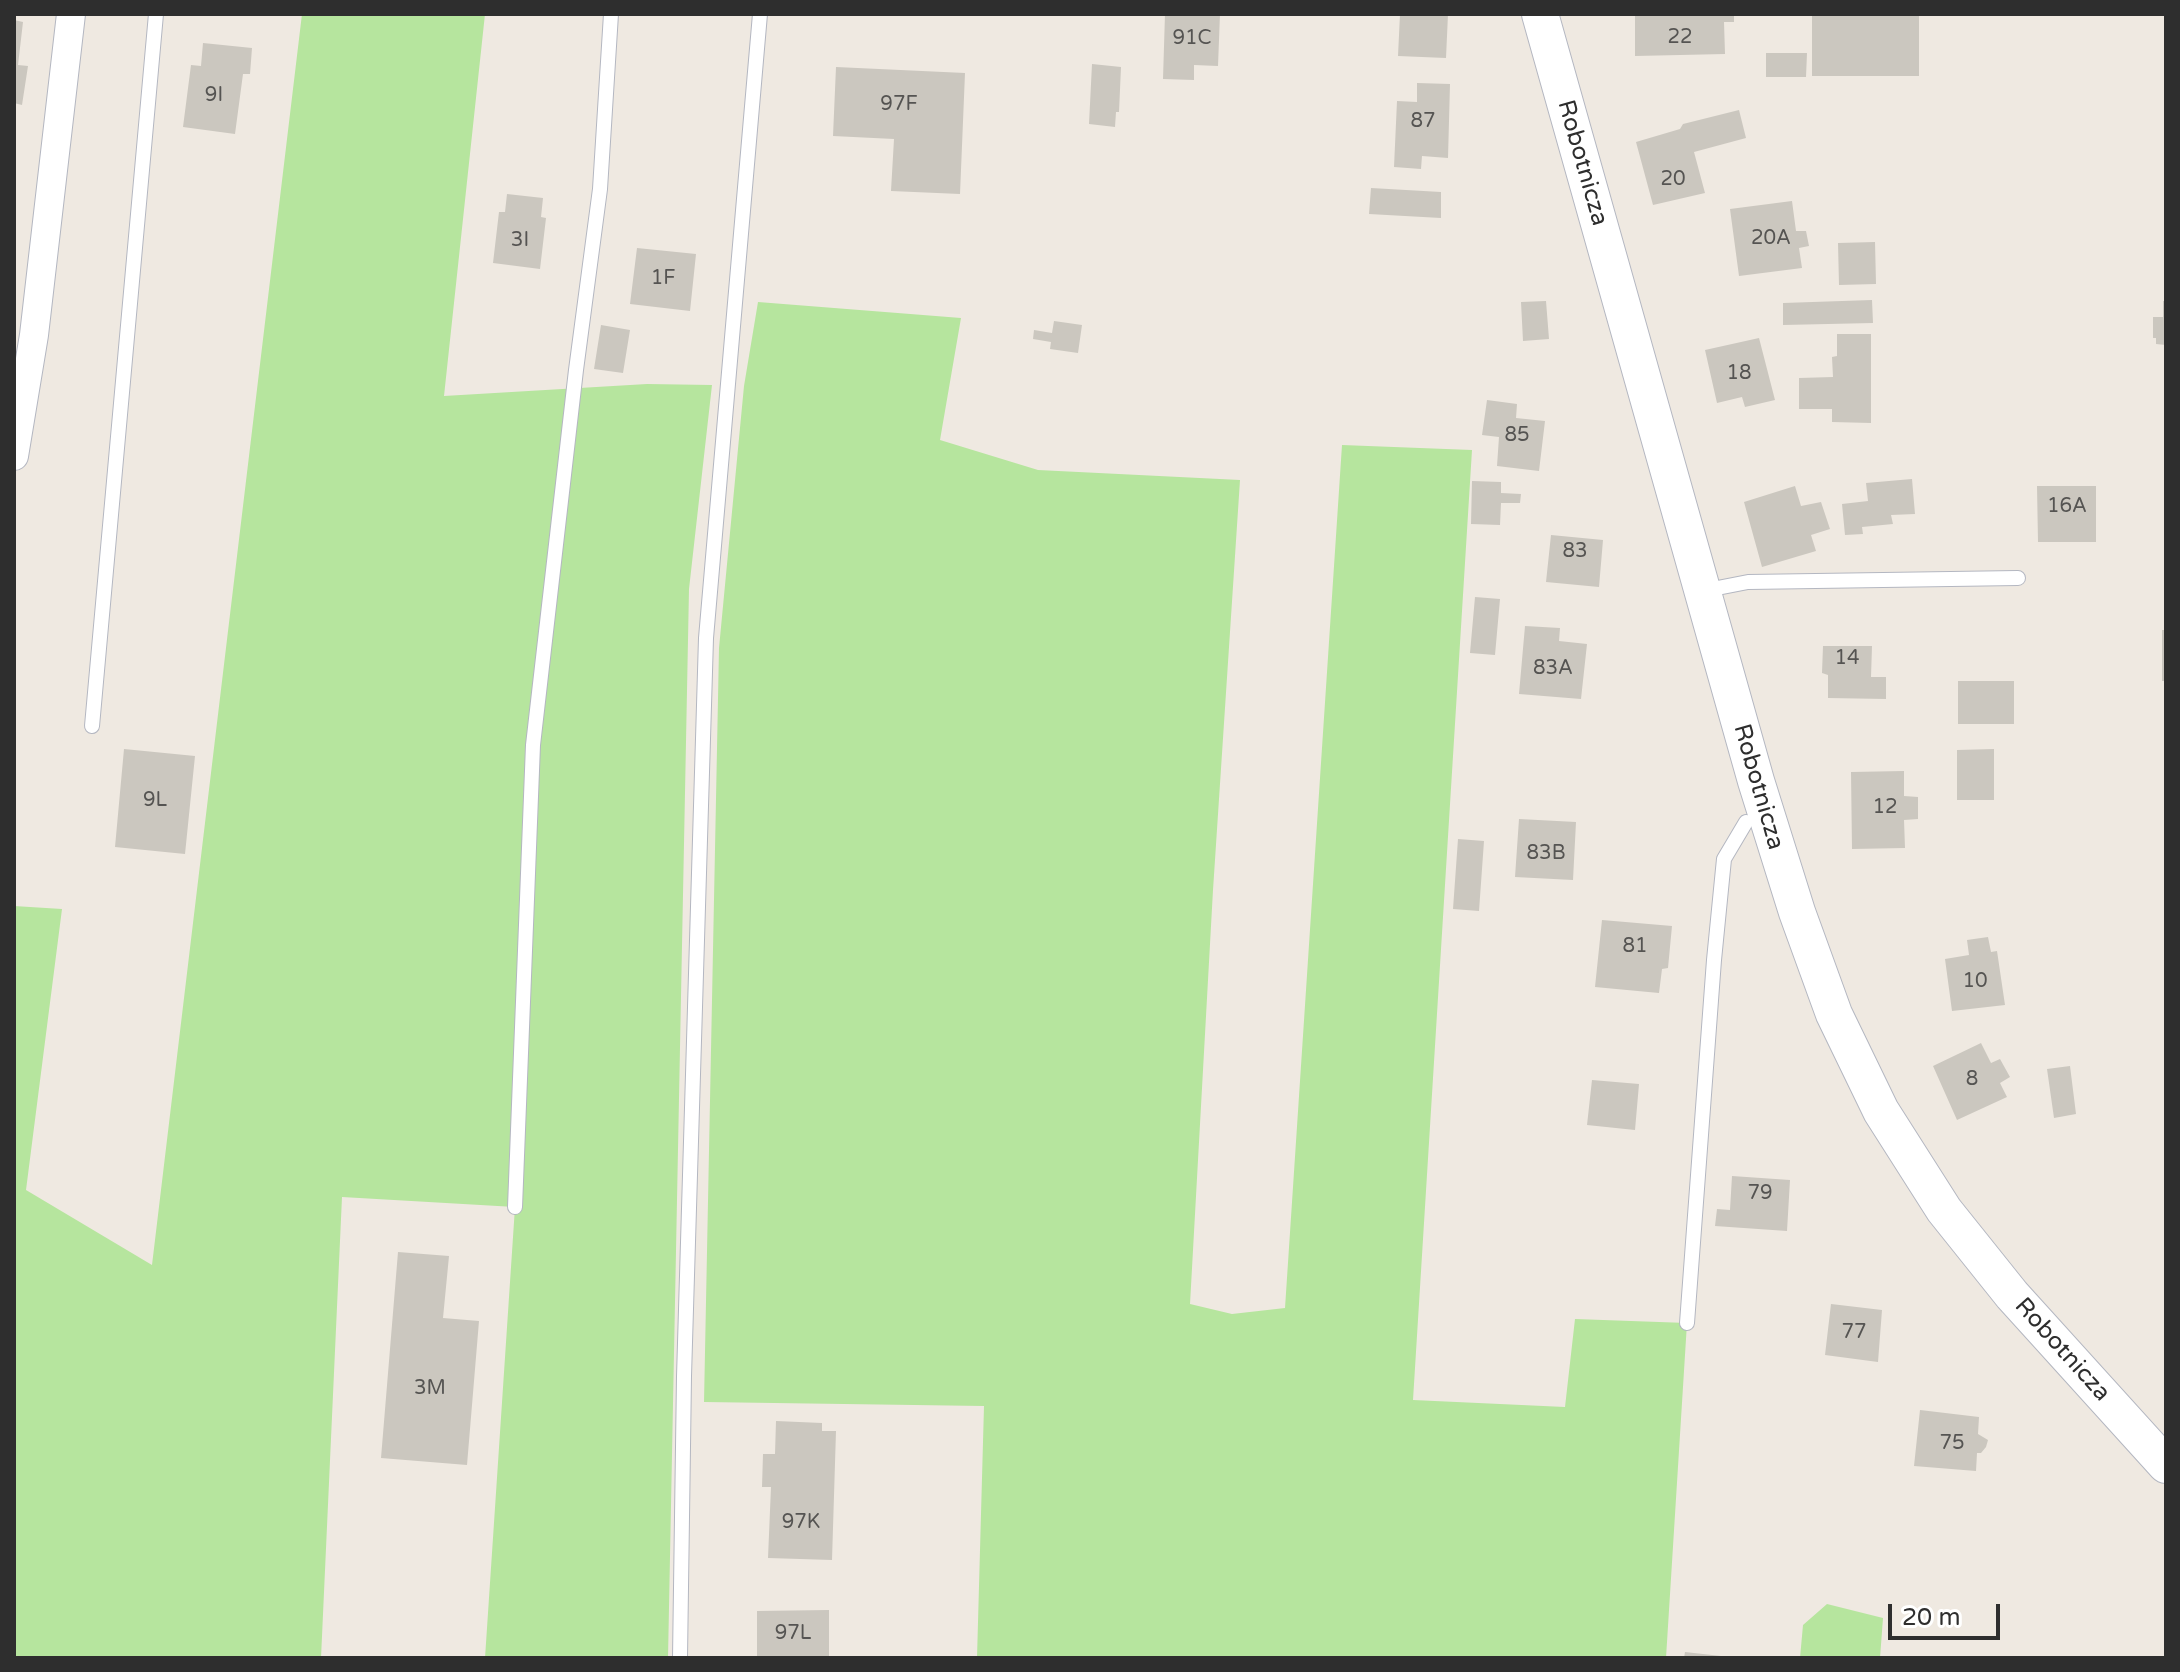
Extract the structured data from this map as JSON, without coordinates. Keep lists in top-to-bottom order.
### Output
{
  "streets": {
    "street": ["Robotnicza"]
  },
  "house_numbers": [
    "22",
    "91C",
    "9I",
    "97F",
    "87",
    "20",
    "20A",
    "3I",
    "1F",
    "18",
    "85",
    "16A",
    "83",
    "14",
    "83A",
    "9L",
    "12",
    "83B",
    "81",
    "10",
    "8",
    "79",
    "77",
    "3M",
    "75",
    "97K",
    "97L"
  ],
  "scale_bar": "20 m"
}
